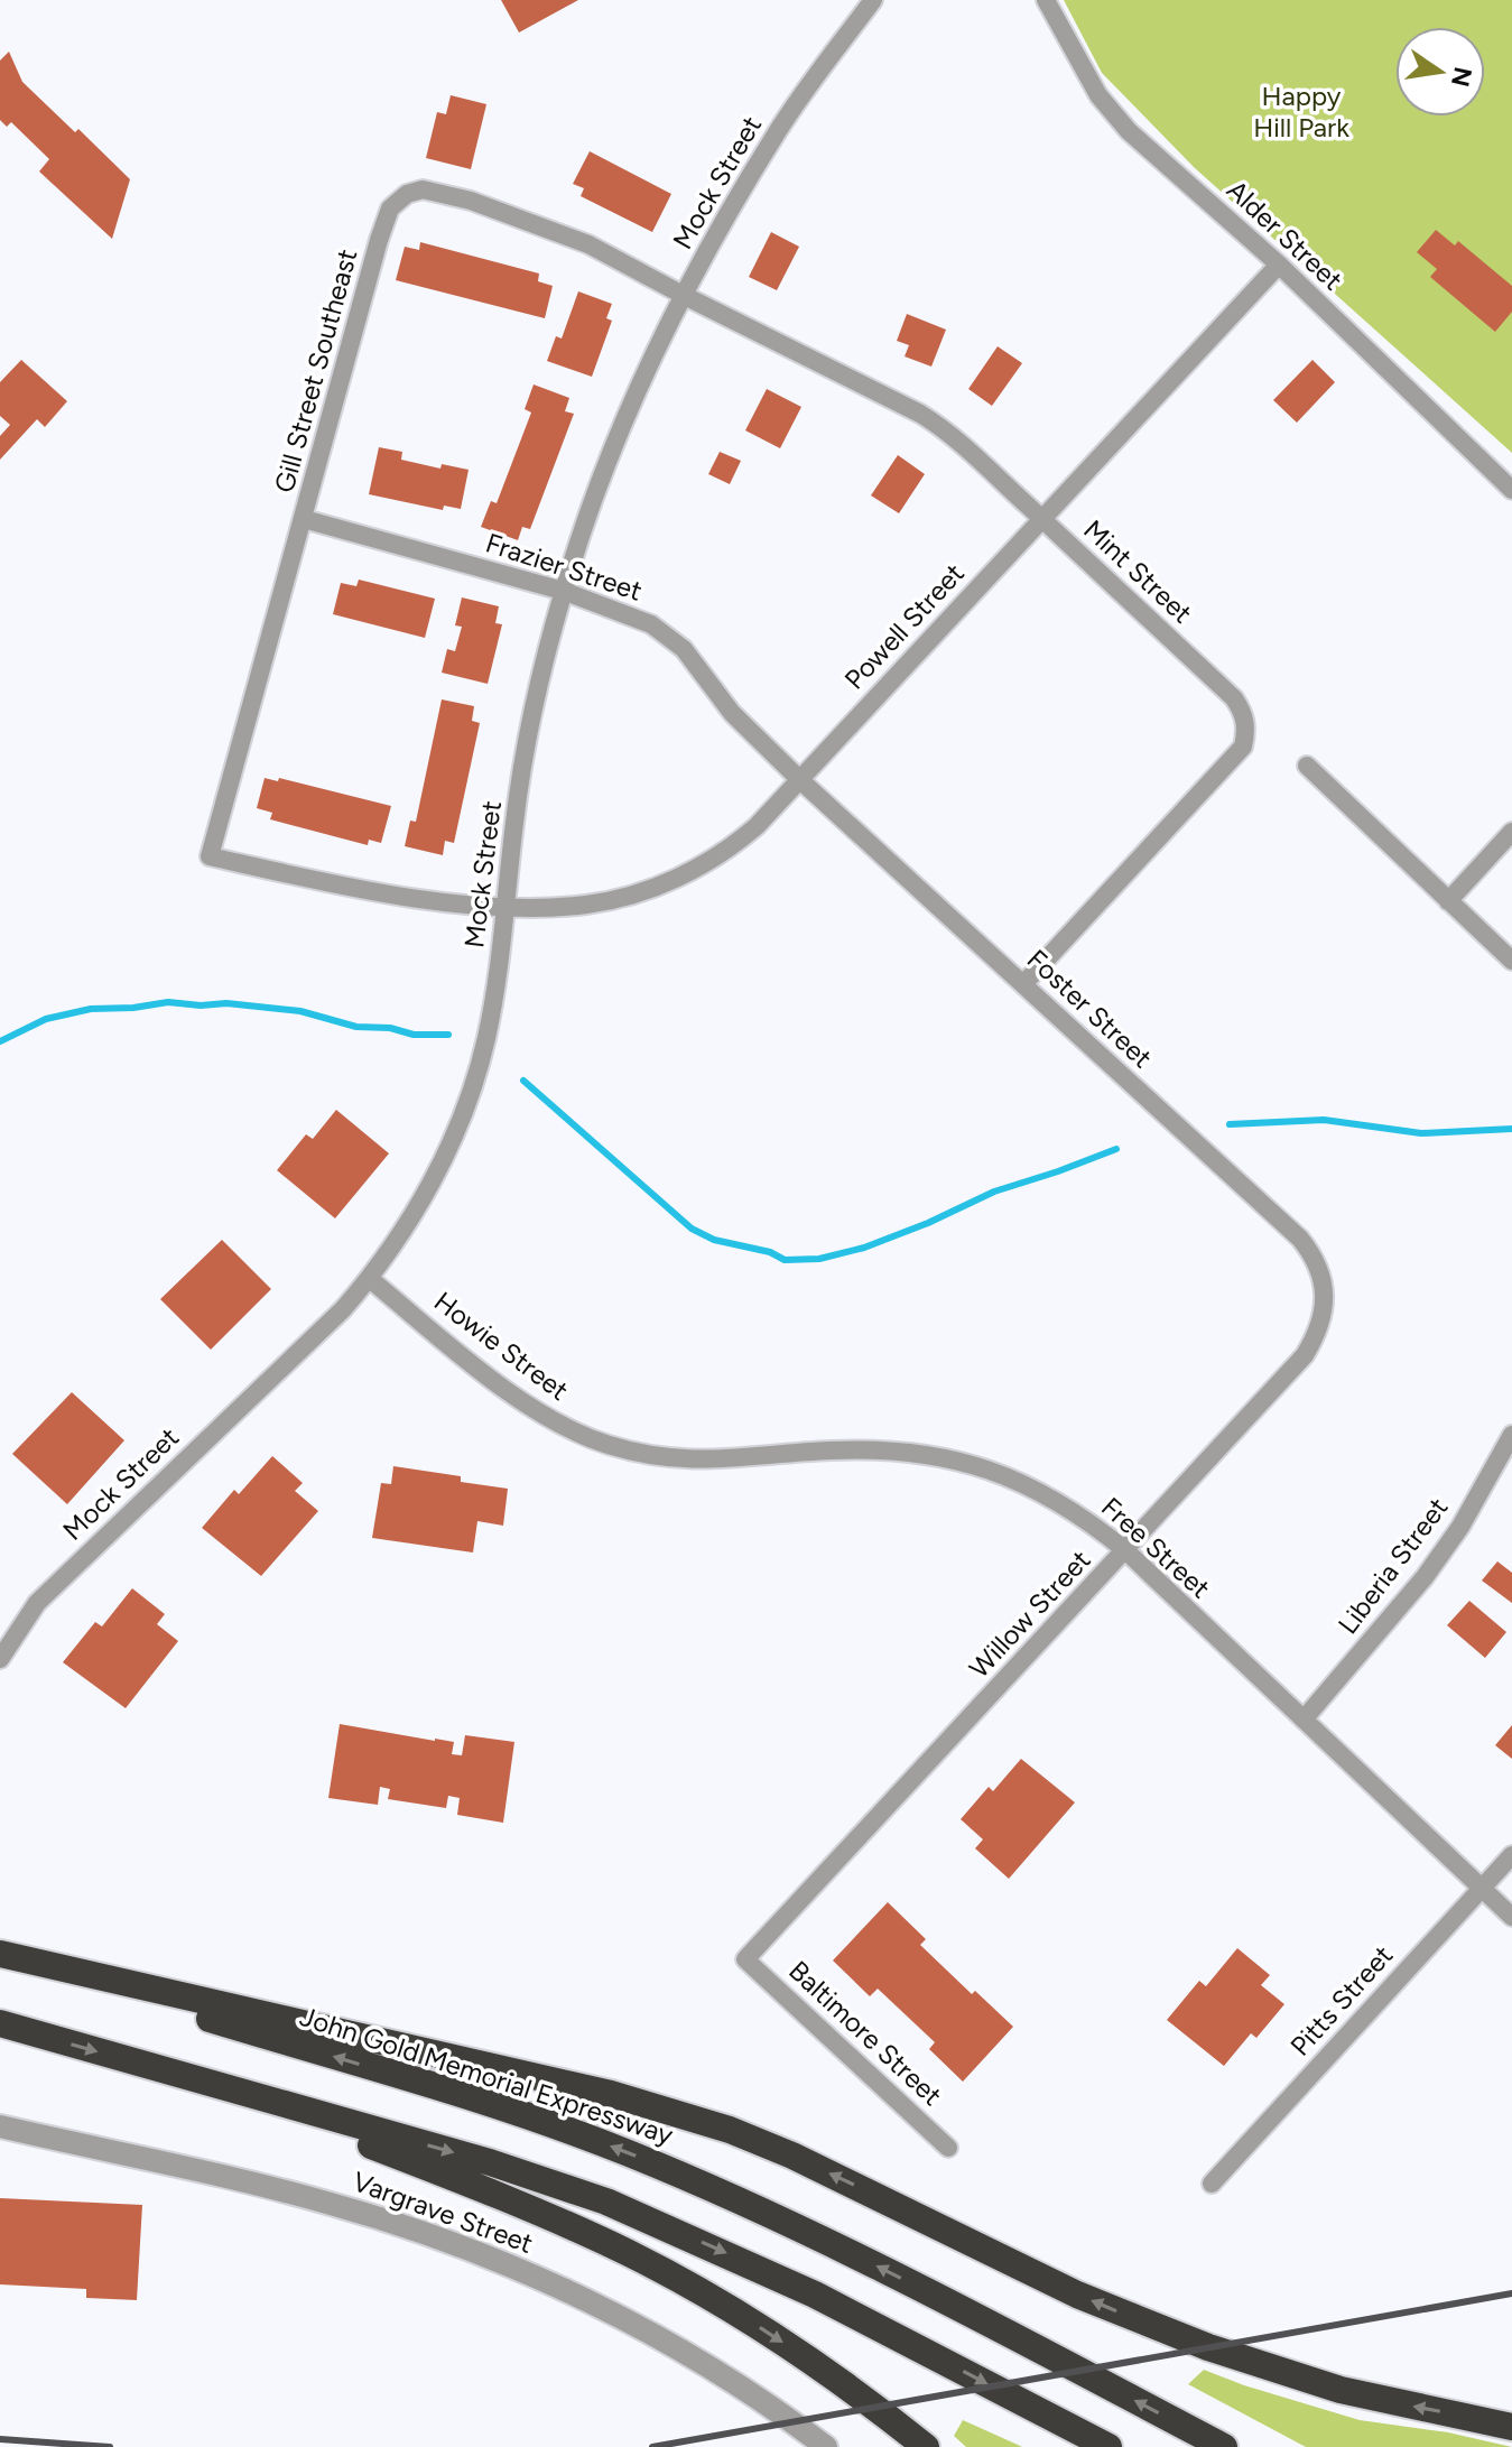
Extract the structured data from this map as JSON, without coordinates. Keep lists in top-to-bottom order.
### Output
{
  "streets": {
    "highway": ["John Gold Memorial Expressway"],
    "street": [
      "Mock Street",
      "Alder Street",
      "Gill Street Southeast",
      "Frazier Street",
      "Mint Street",
      "Powell Street",
      "Foster Street",
      "Howie Street",
      "Free Street",
      "Liberia Street",
      "Willow Street",
      "Pitts Street",
      "Baltimore Street",
      "Vargrave Street"
    ]
  },
  "crossings": [
    ["Mock Street", "Gill Street Southeast"],
    ["Mock Street", "Frazier Street"],
    ["Mock Street", "Mint Street"],
    ["Mock Street", "Powell Street"],
    ["Mock Street", "Howie Street"],
    ["Alder Street", "Powell Street"],
    ["Gill Street Southeast", "Frazier Street"],
    ["Gill Street Southeast", "Mint Street"],
    ["Gill Street Southeast", "Powell Street"],
    ["Frazier Street", "Powell Street"],
    ["Frazier Street", "Foster Street"],
    ["Mint Street", "Powell Street"],
    ["Mint Street", "Foster Street"],
    ["Powell Street", "Foster Street"],
    ["Foster Street", "Willow Street"],
    ["Howie Street", "Free Street"],
    ["Free Street", "Liberia Street"],
    ["Free Street", "Willow Street"],
    ["Free Street", "Pitts Street"],
    ["Willow Street", "Baltimore Street"]
  ],
  "parks": ["Happy Hill Park"],
  "north": "right"
}
